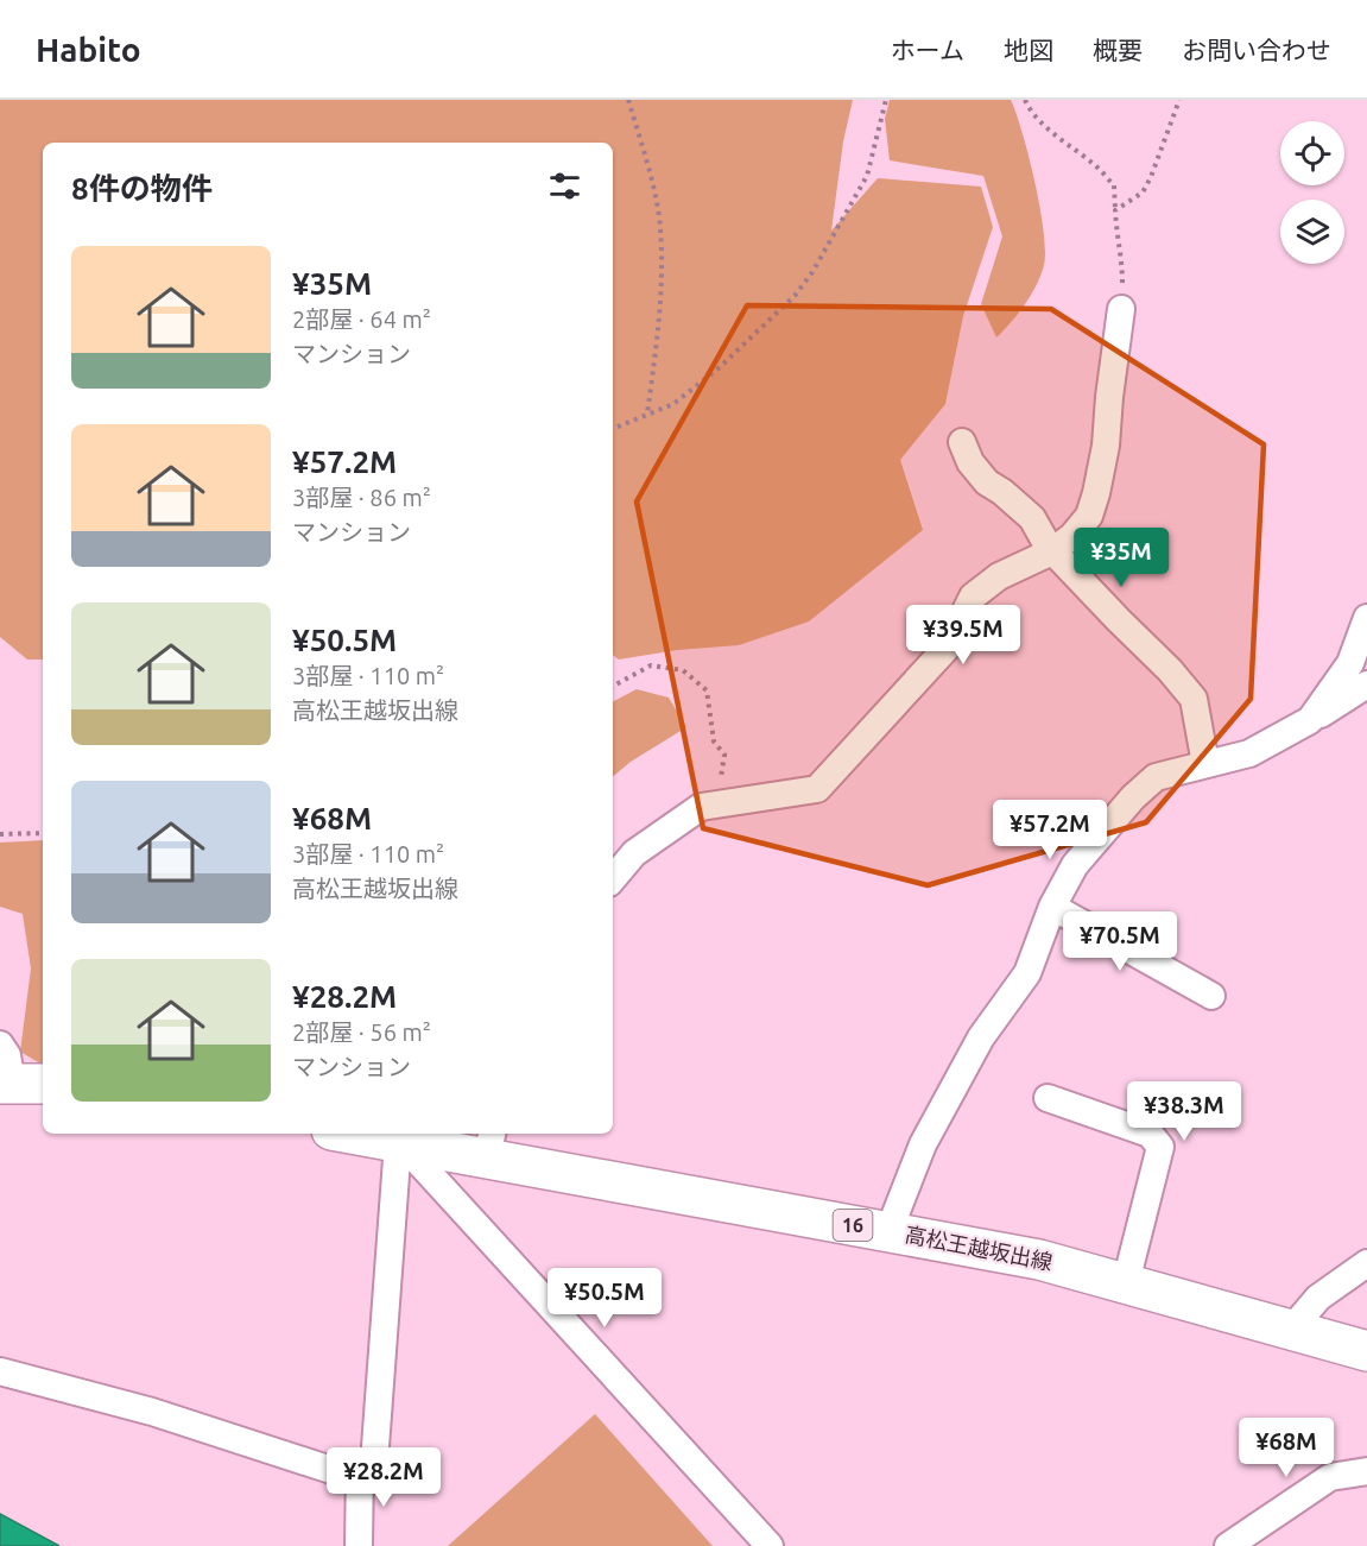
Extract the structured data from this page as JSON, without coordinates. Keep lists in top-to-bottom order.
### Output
{
  "streets": {
    "main road": ["16", "高松王越坂出線"]
  },
  "page": {
    "header": "Habito",
    "nav": [
      "ホーム",
      "地図",
      "概要",
      "お問い合わせ"
    ],
    "heading": "8件の物件",
    "list": [
      {
        "name": "¥35M",
        "note": "2部屋 · 64 m² · マンション"
      },
      {
        "name": "¥57.2M",
        "note": "3部屋 · 86 m² · マンション"
      },
      {
        "name": "¥50.5M",
        "note": "3部屋 · 110 m² · 高松王越坂出線"
      },
      {
        "name": "¥68M",
        "note": "3部屋 · 110 m² · 高松王越坂出線"
      },
      {
        "name": "¥28.2M",
        "note": "2部屋 · 56 m² · マンション"
      }
    ],
    "price": [
      "¥35M",
      "¥39.5M",
      "¥57.2M",
      "¥70.5M",
      "¥38.3M",
      "¥50.5M",
      "¥68M",
      "¥28.2M"
    ]
  }
}
